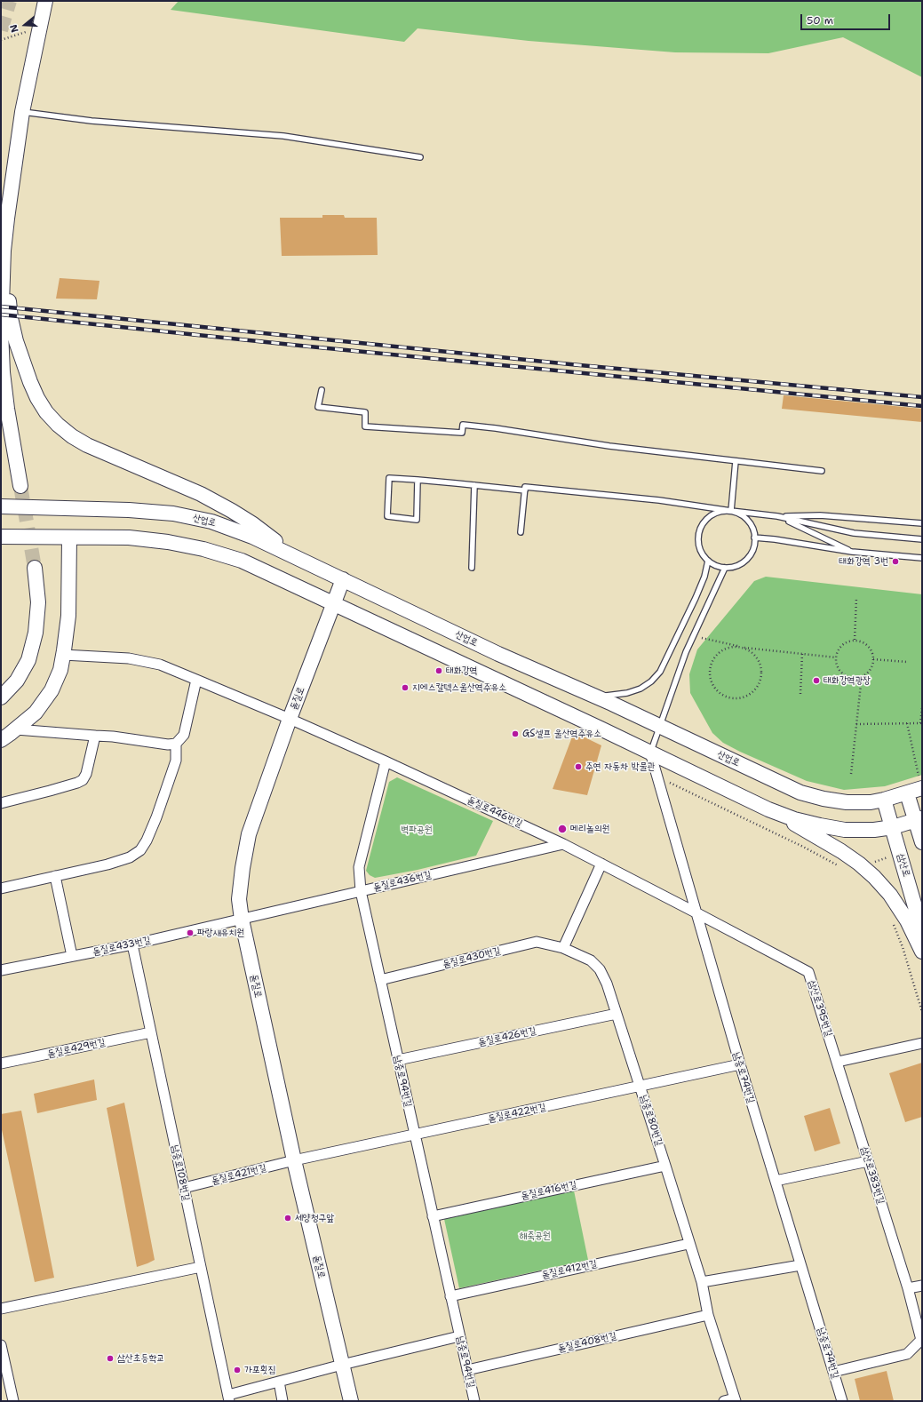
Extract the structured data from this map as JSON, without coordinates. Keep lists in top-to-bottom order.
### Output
{
  "streets": {
    "main road": ["산업로", "돋질로", "삼산로"],
    "street": [
      "돋질로446번길",
      "돋질로436번길",
      "돋질로433번길",
      "돋질로430번길",
      "삼산로395번길",
      "돋질로426번길",
      "돋질로429번길",
      "남중로74번길",
      "남중로94번길",
      "돋질로422번길",
      "남중로80번길",
      "남중로108번길",
      "돋질로421번길",
      "삼산로383번길",
      "돋질로416번길",
      "돋질로412번길",
      "돋질로408번길"
    ]
  },
  "crossings": [
    ["산업로", "돋질로"],
    ["산업로", "삼산로"],
    ["돋질로", "돋질로446번길"],
    ["돋질로", "돋질로436번길"],
    ["돋질로", "돋질로433번길"],
    ["돋질로", "돋질로422번길"],
    ["돋질로", "돋질로421번길"],
    ["돋질로446번길", "돋질로436번길"],
    ["돋질로446번길", "삼산로395번길"],
    ["돋질로446번길", "남중로74번길"],
    ["돋질로446번길", "남중로94번길"],
    ["돋질로436번길", "돋질로433번길"],
    ["돋질로436번길", "남중로94번길"],
    ["돋질로433번길", "남중로108번길"],
    ["돋질로430번길", "남중로94번길"],
    ["돋질로430번길", "남중로80번길"],
    ["삼산로395번길", "남중로74번길"],
    ["삼산로395번길", "삼산로383번길"],
    ["돋질로426번길", "남중로94번길"],
    ["돋질로426번길", "남중로80번길"],
    ["돋질로429번길", "남중로108번길"],
    ["남중로74번길", "돋질로422번길"],
    ["남중로74번길", "삼산로383번길"],
    ["남중로94번길", "돋질로422번길"],
    ["남중로94번길", "돋질로416번길"],
    ["남중로94번길", "돋질로412번길"],
    ["남중로94번길", "돋질로408번길"],
    ["돋질로422번길", "남중로80번길"],
    ["돋질로422번길", "돋질로421번길"],
    ["남중로80번길", "돋질로416번길"],
    ["남중로80번길", "돋질로412번길"],
    ["남중로80번길", "돋질로408번길"],
    ["남중로108번길", "돋질로421번길"]
  ],
  "parks": ["벽파공원", "해죽공원"],
  "places": [
    "태화강역 3번",
    "태화강역",
    "태화강역광장",
    "지에스칼텍스울산역주유소",
    "GS셀프 울산역주유소",
    "주연 자동차 박물관",
    "메리놀의원",
    "파랑새유치원",
    "세양청구앞",
    "삼산초등학교",
    "가포횟집"
  ],
  "scale_bar": "50 m",
  "north": "left"
}
